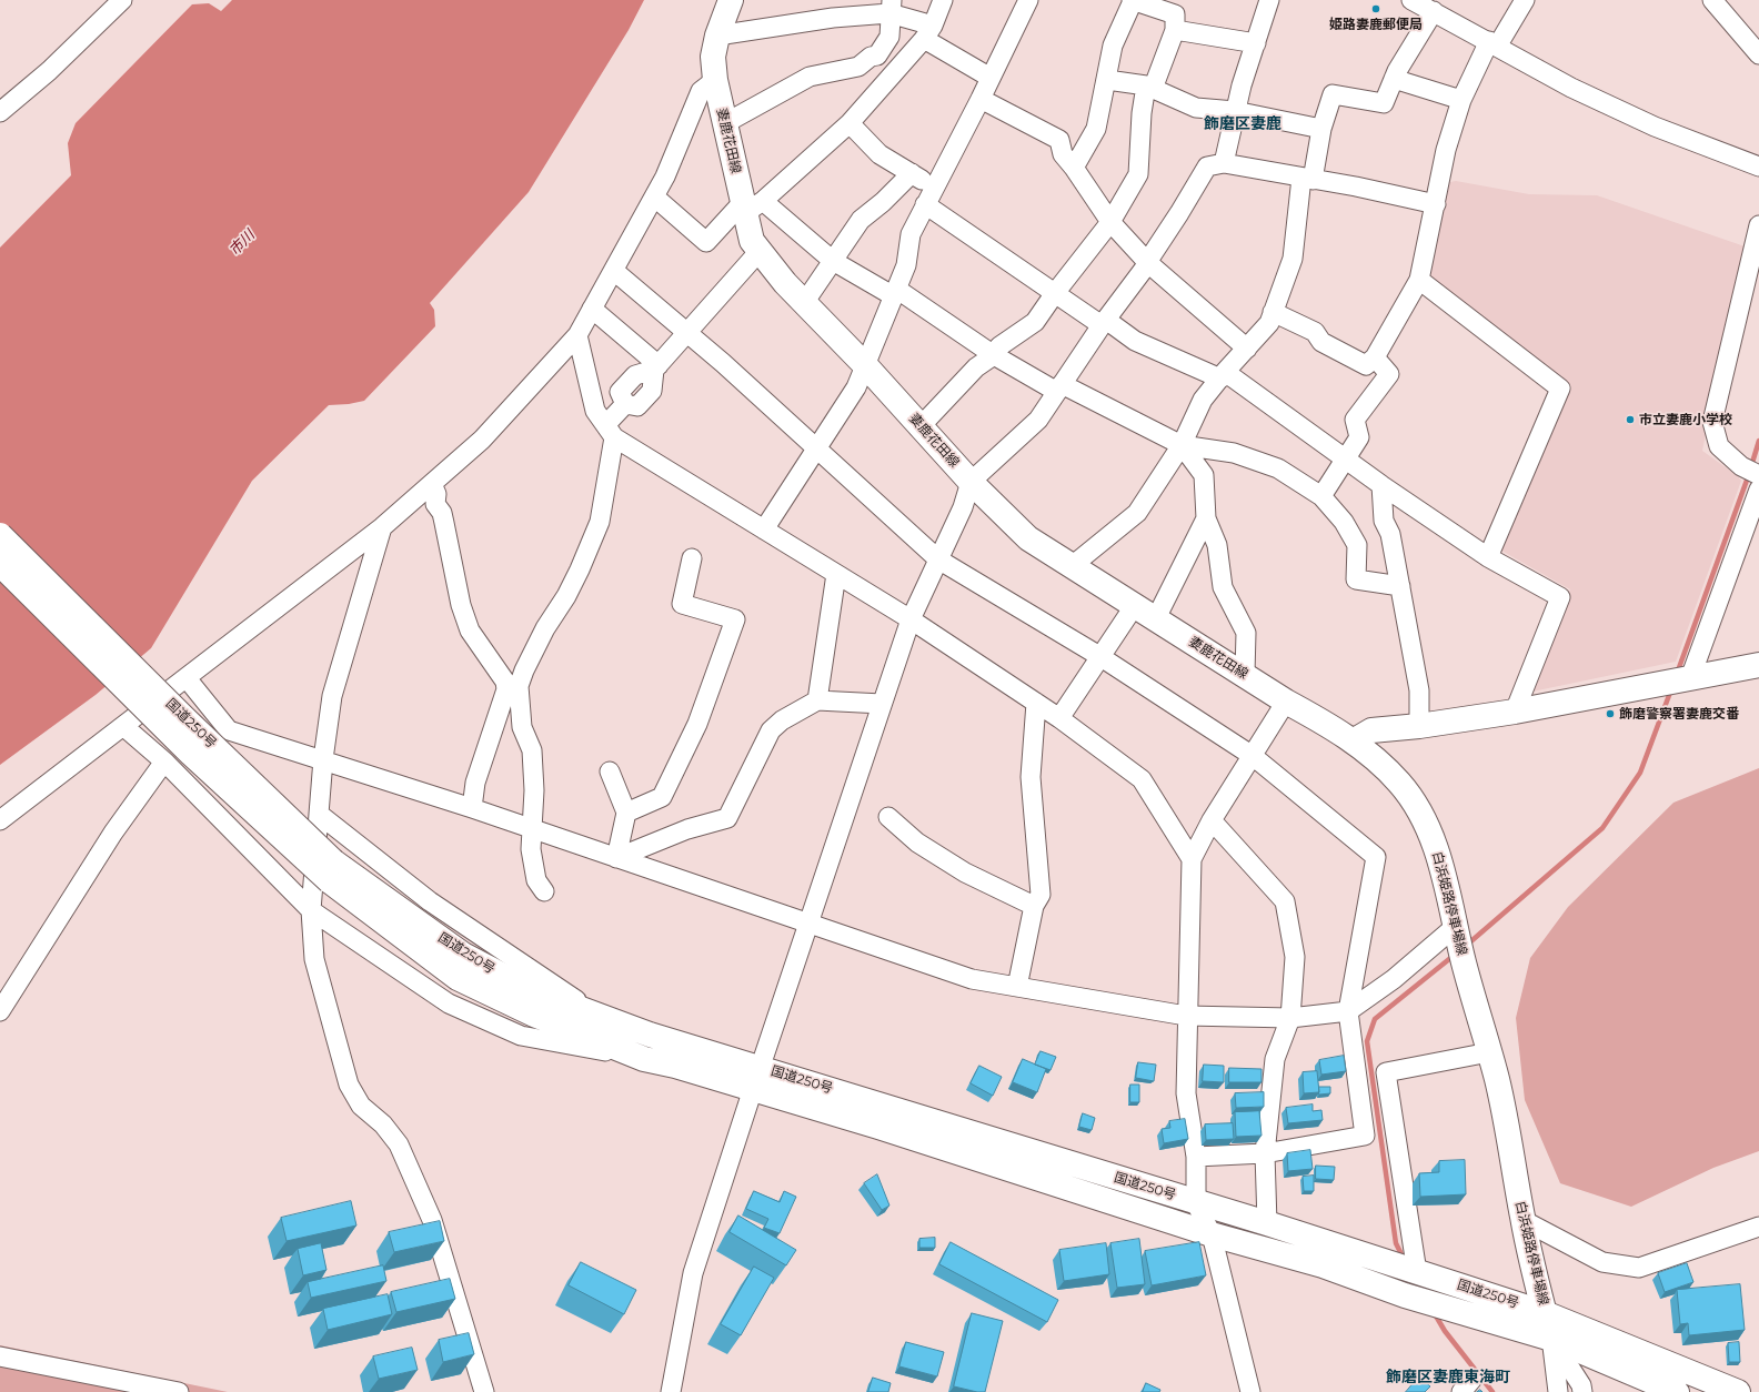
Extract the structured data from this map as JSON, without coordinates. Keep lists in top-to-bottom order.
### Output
{
  "streets": {
    "main road": ["妻鹿花田線", "国道250号", "白浜姫路停車場線"]
  },
  "crossings": [
    ["妻鹿花田線", "白浜姫路停車場線"],
    ["国道250号", "白浜姫路停車場線"]
  ],
  "districts": ["飾磨区妻鹿", "飾磨区妻鹿東海町"],
  "water": ["市川"],
  "places": ["姫路妻鹿郵便局", "市立妻鹿小学校", "飾磨警察署妻鹿交番"]
}
